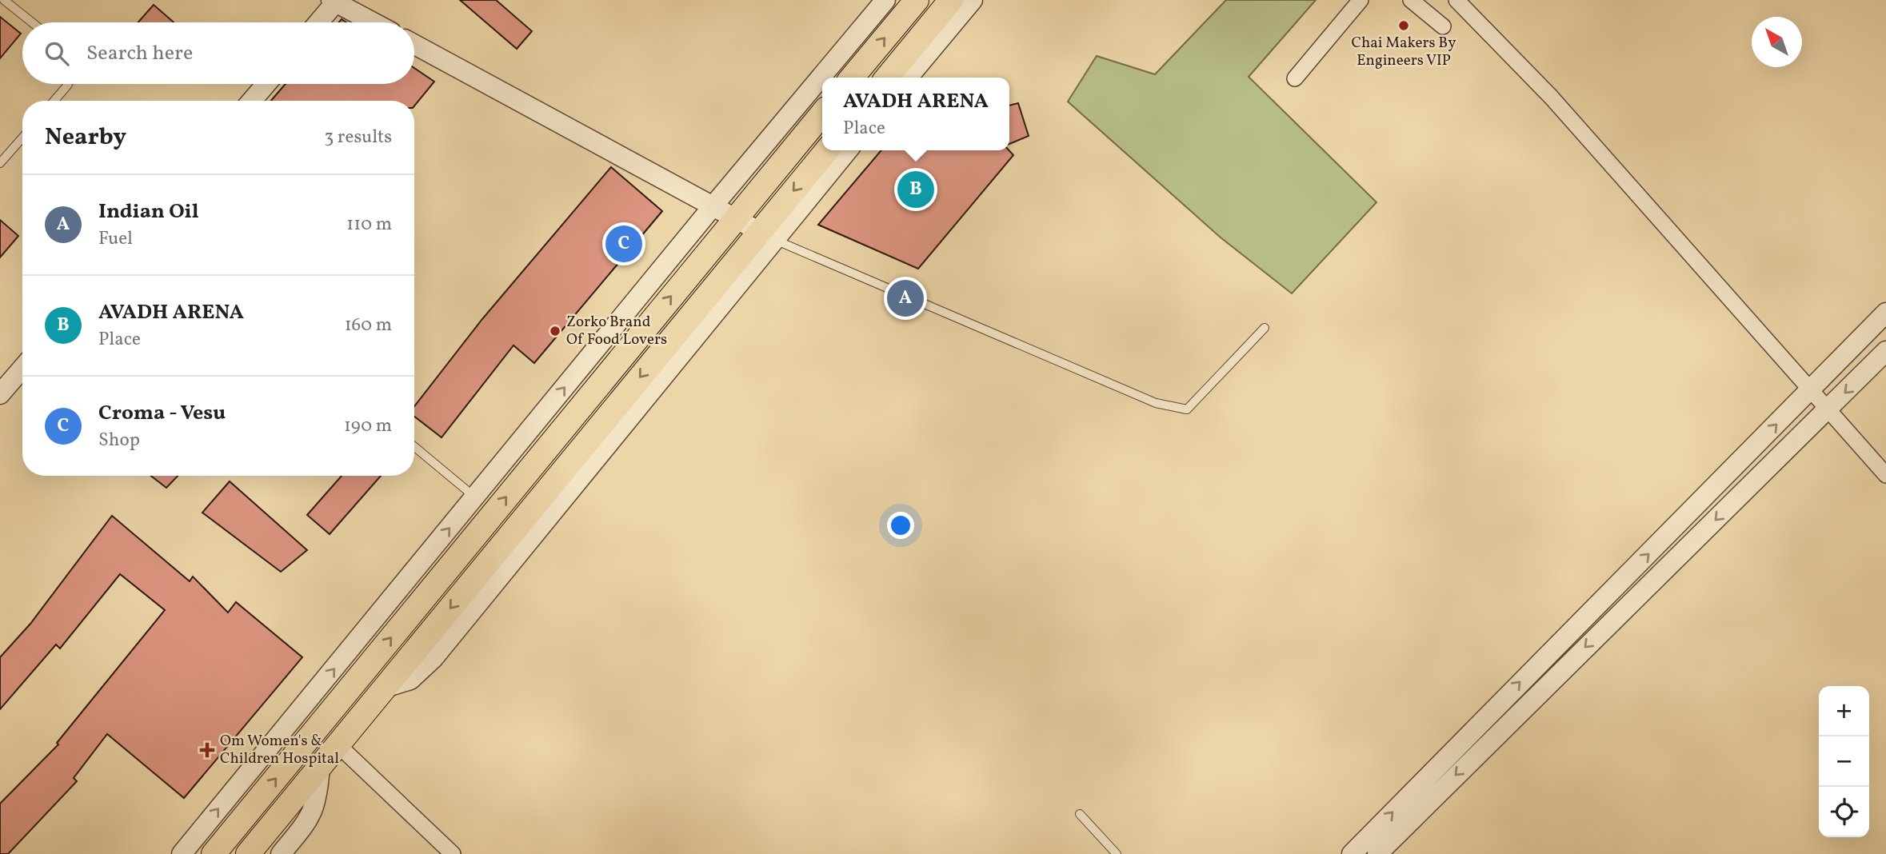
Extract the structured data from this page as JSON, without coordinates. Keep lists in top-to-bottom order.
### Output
{
  "places": {
    "other": ["Chai Makers By Engineers VIP", "Zorko Brand Of Food Lovers"],
    "health": ["Om Women's & Children Hospital"]
  },
  "north": "top left",
  "page": {
    "search": "Search here",
    "popup": ["AVADH ARENA", "Place"],
    "heading": ["Nearby", "3 results"],
    "pins": ["B", "C", "A"],
    "list": [
      {
        "mark": "A",
        "name": "Indian Oil",
        "note": "Fuel",
        "value": "110 m"
      },
      {
        "mark": "B",
        "name": "AVADH ARENA",
        "note": "Place",
        "value": "160 m"
      },
      {
        "mark": "C",
        "name": "Croma - Vesu",
        "note": "Shop",
        "value": "190 m"
      }
    ],
    "map_buttons": ["+", "−"]
  }
}
